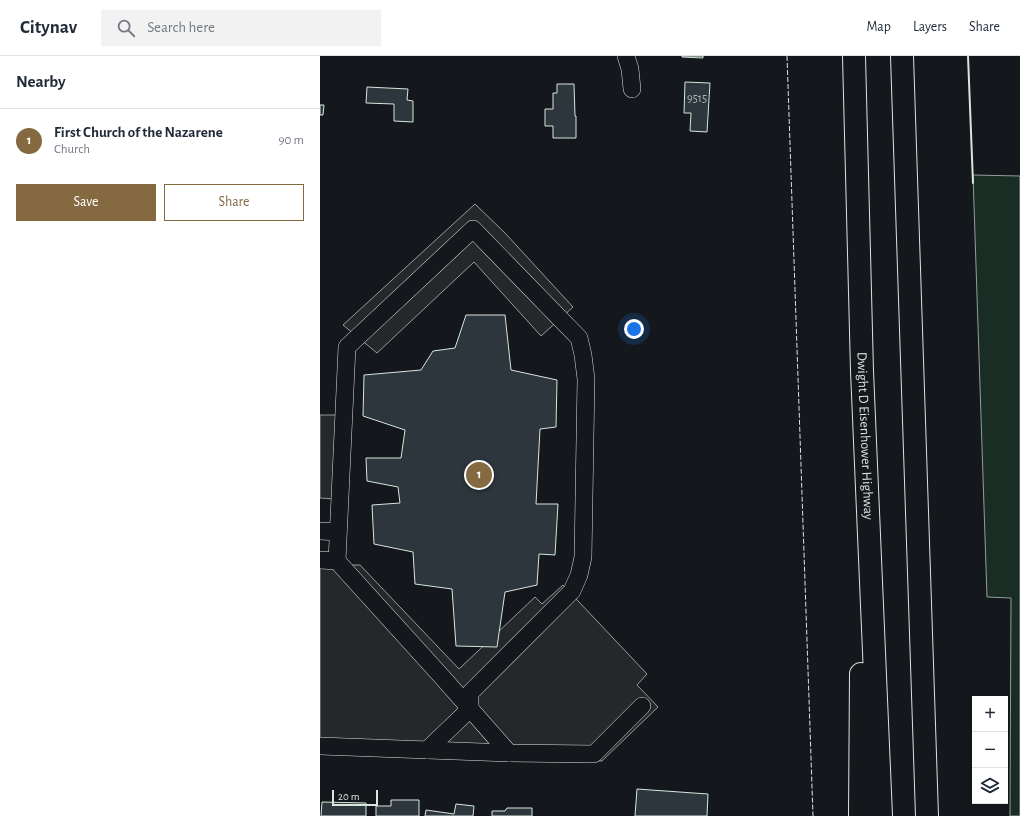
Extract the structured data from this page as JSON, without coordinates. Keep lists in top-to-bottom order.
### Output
{
  "streets": {
    "highway": ["Dwight D Eisenhower Highway"]
  },
  "house_numbers": ["9515"],
  "scale_bar": "20 m",
  "page": {
    "header": "Citynav",
    "search": "Search here",
    "nav": ["Map", "Layers", "Share"],
    "heading": "Nearby",
    "list": [
      {
        "mark": "1",
        "name": "First Church of the Nazarene",
        "note": "Church",
        "value": "90 m"
      }
    ],
    "buttons": ["Save", "Share"],
    "pins": "1",
    "map_buttons": ["+", "−"],
    "scale": "20 m"
  }
}
